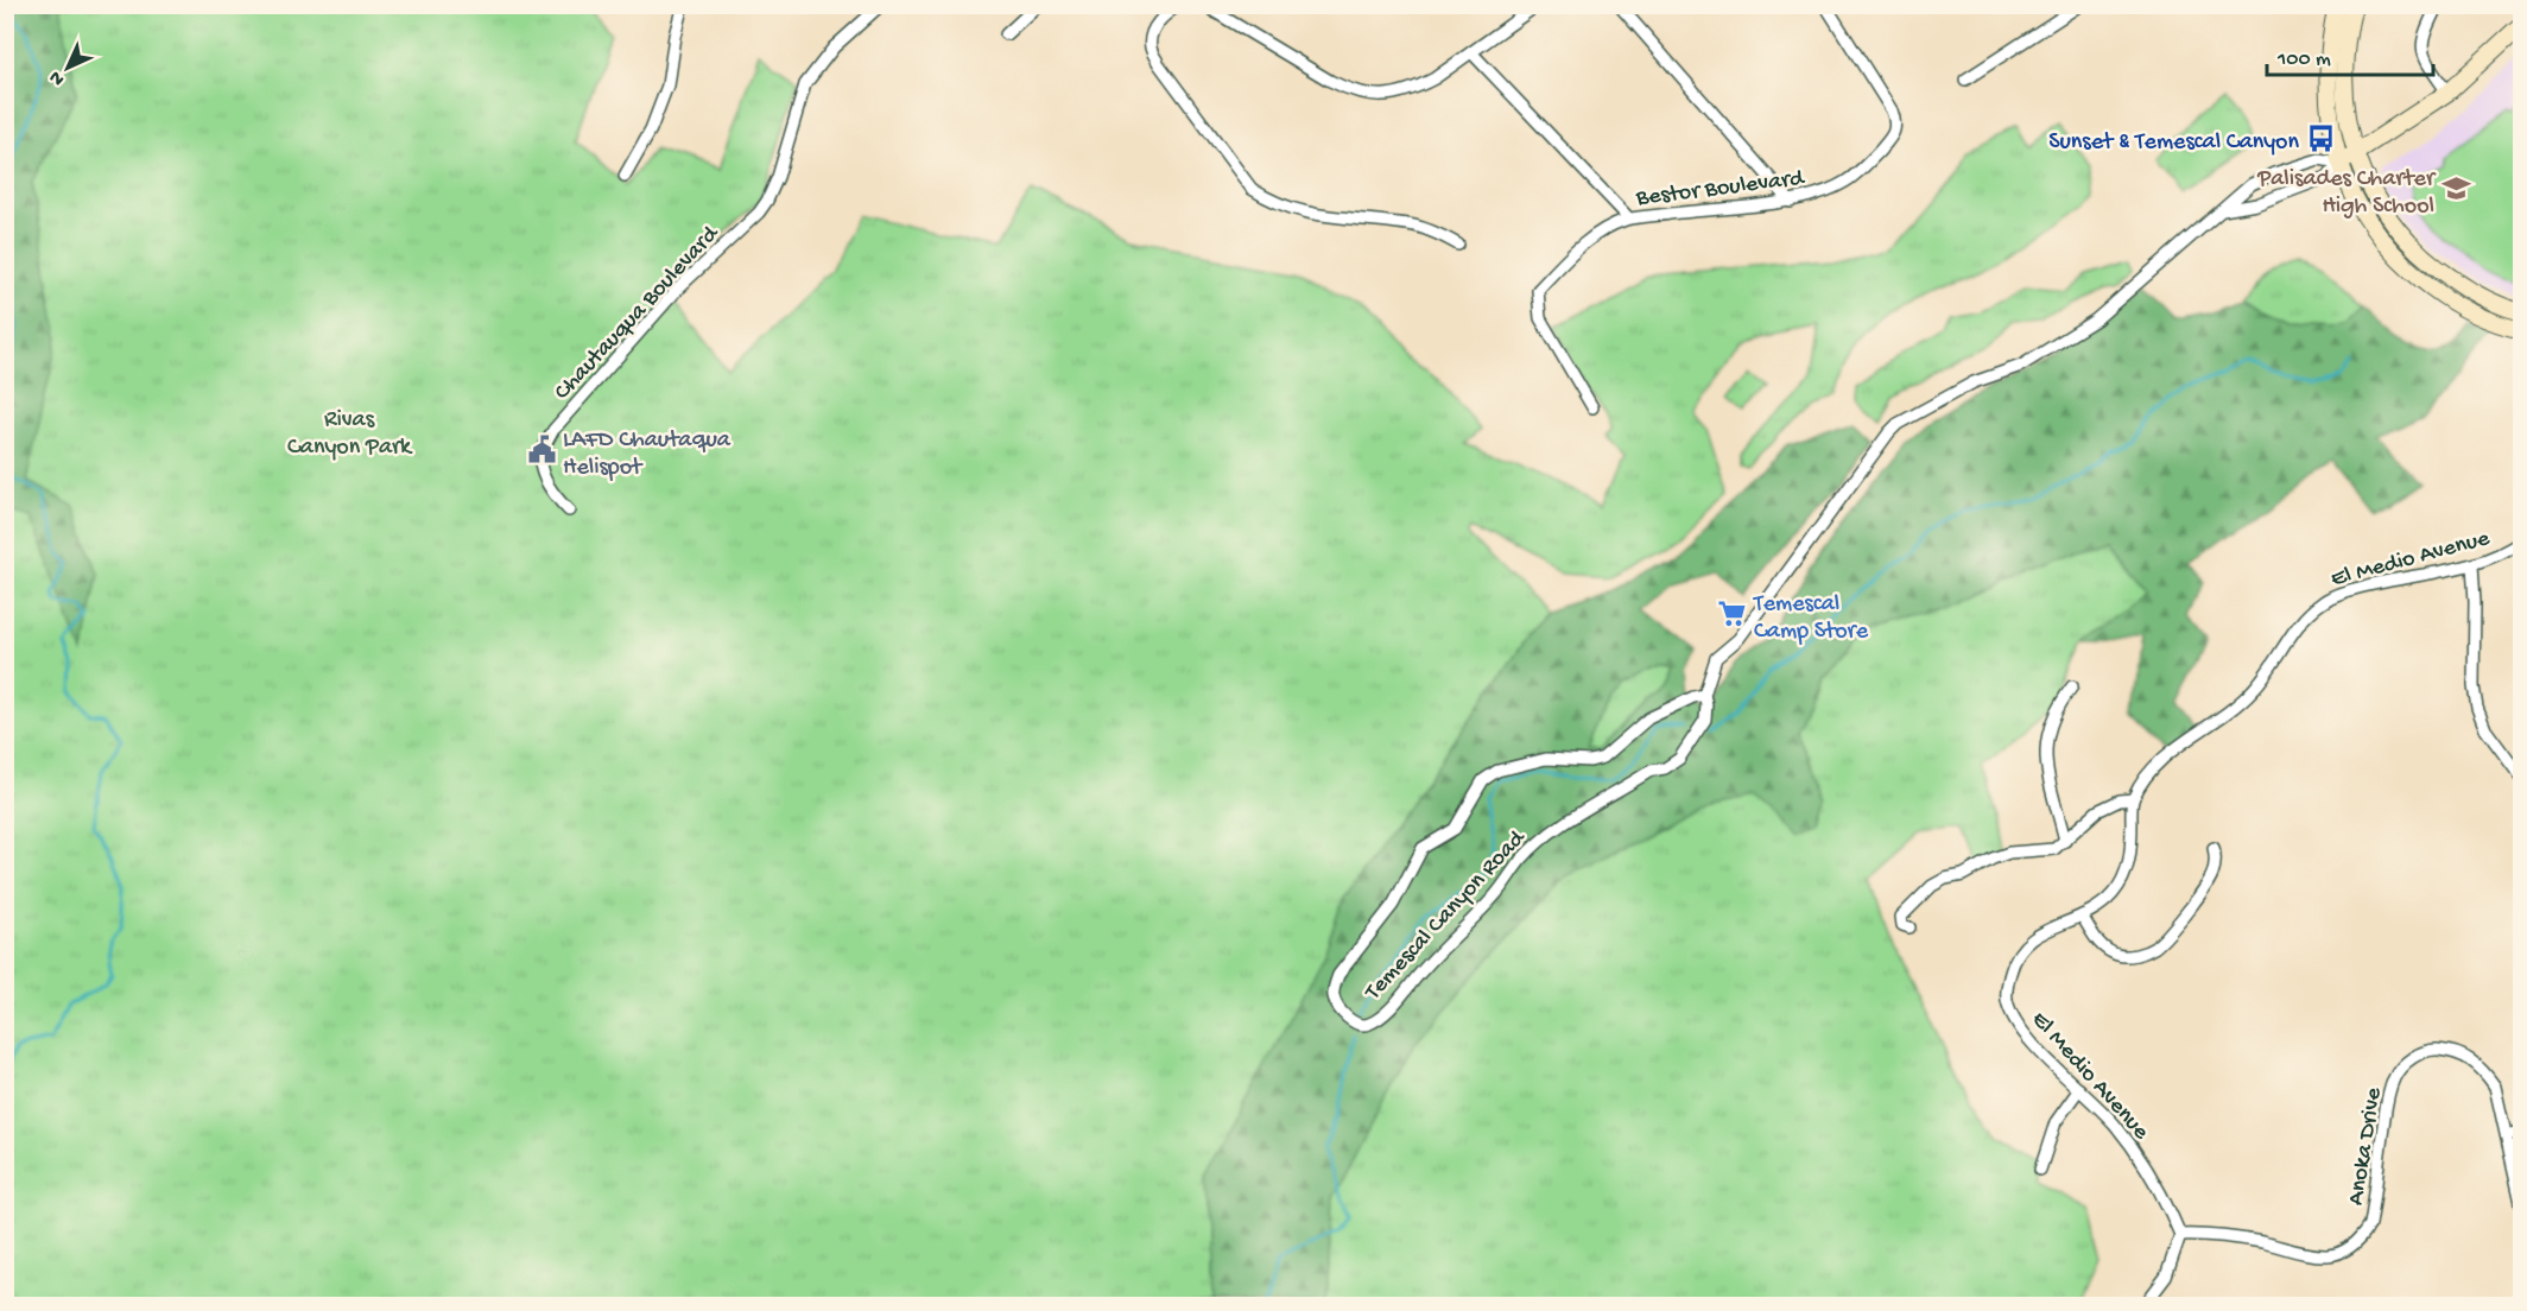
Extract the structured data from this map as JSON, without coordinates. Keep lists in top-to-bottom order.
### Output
{
  "streets": {
    "main road": ["Temescal Canyon Road"],
    "street": [
      "Bestor Boulevard",
      "Chautauqua Boulevard",
      "El Medio Avenue",
      "Anoka Drive"
    ]
  },
  "crossings": [
    ["El Medio Avenue", "Anoka Drive"]
  ],
  "parks": ["Rivas Canyon Park"],
  "places": {
    "bus stop": ["Sunset & Temescal Canyon"],
    "school or university": ["Palisades Charter High School"],
    "public building": ["LAFD Chautaqua Helispot"],
    "supermarket": ["Temescal Camp Store"]
  },
  "scale_bar": "100 m",
  "north": "bottom left"
}
